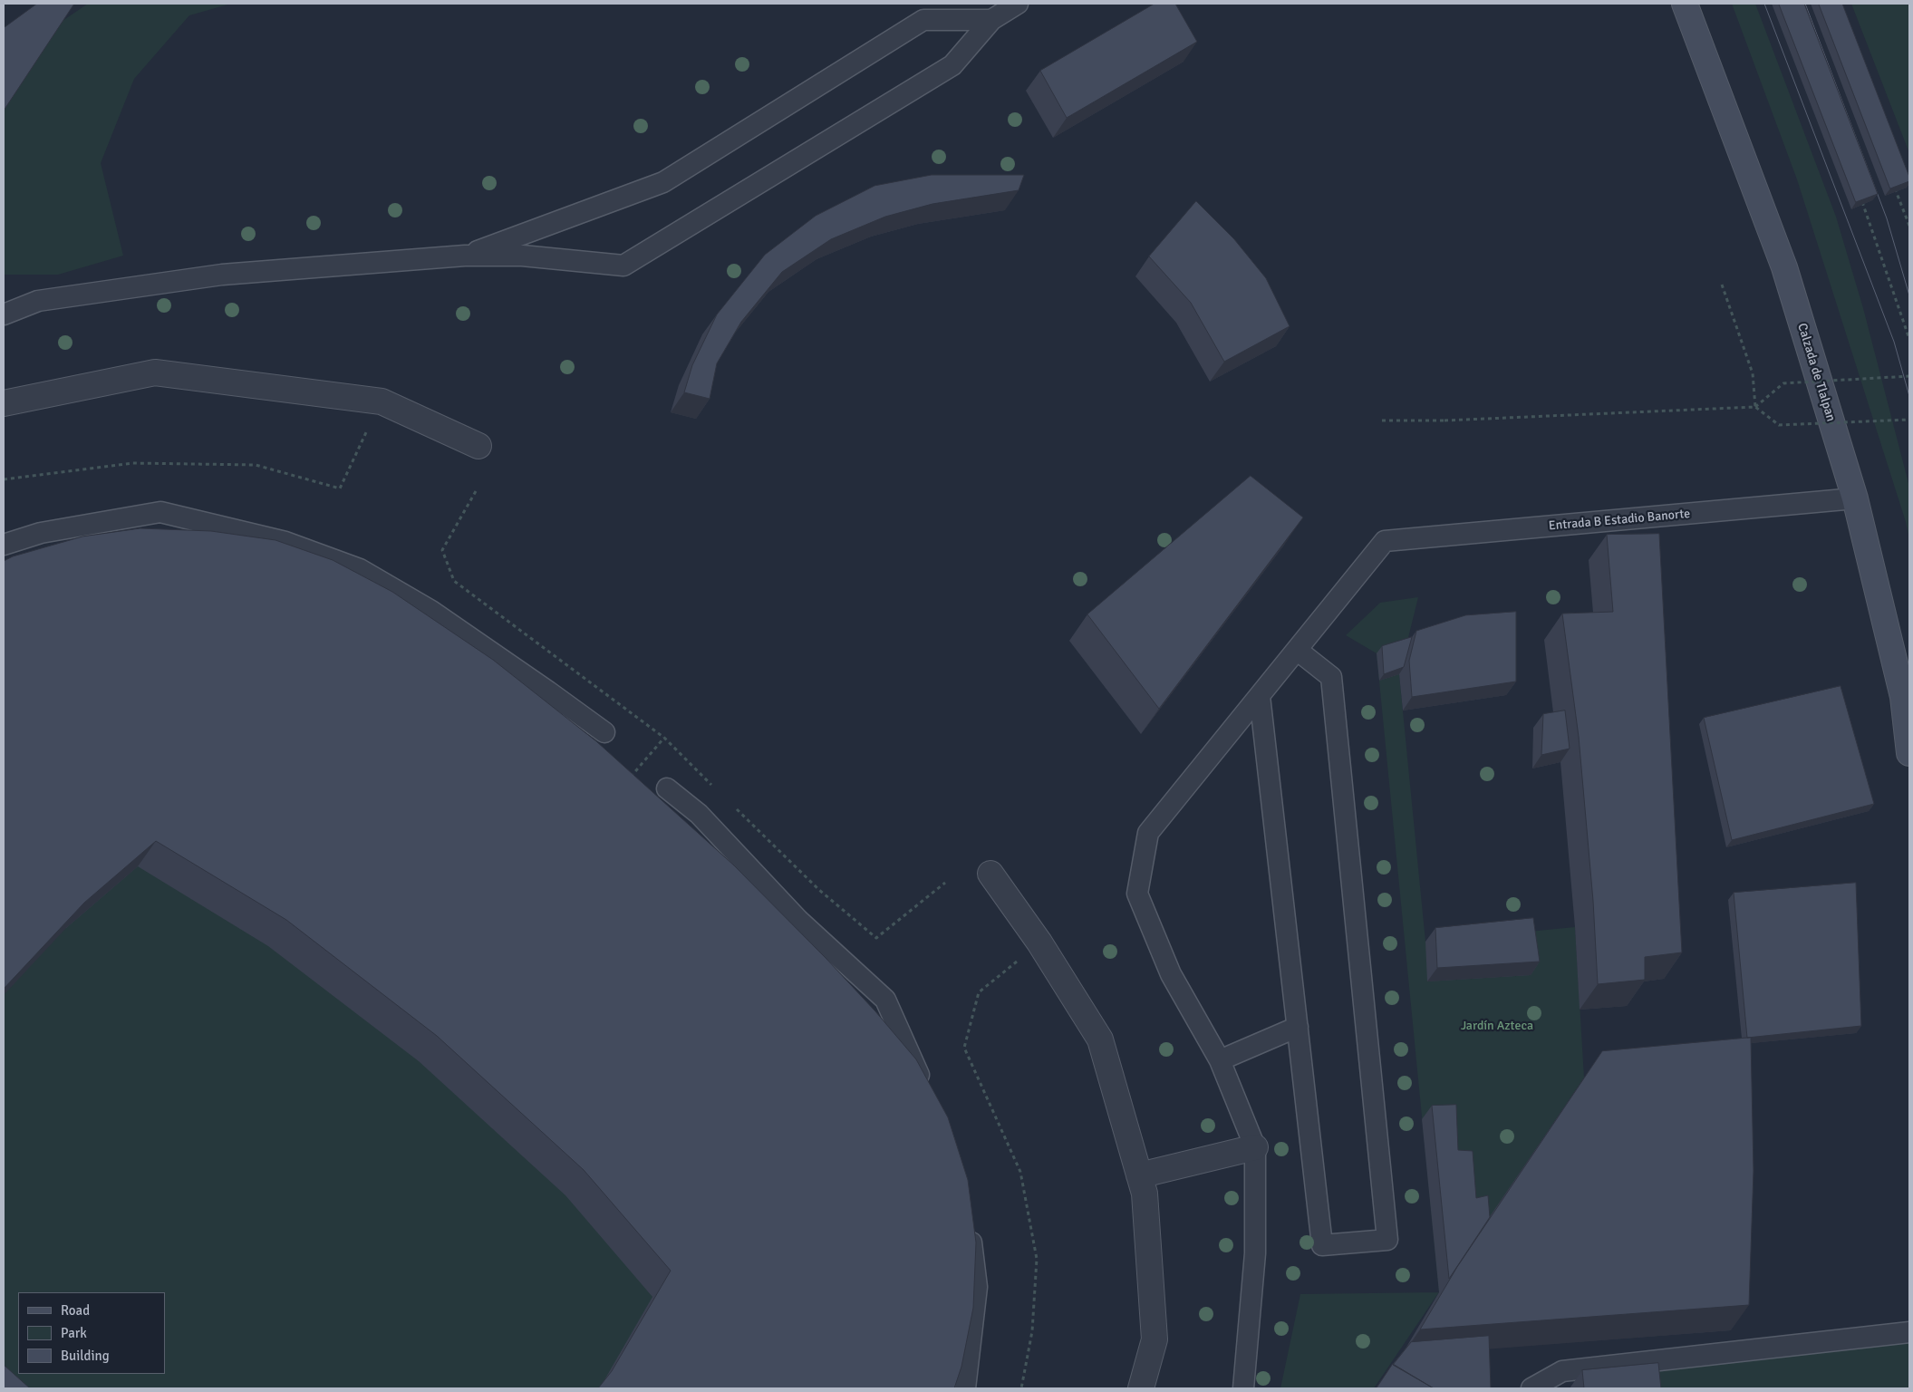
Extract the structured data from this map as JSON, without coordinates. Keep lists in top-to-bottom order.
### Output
{
  "streets": {
    "main road": ["Calzada de Tlalpan"],
    "lane": ["Entrada B Estadio Banorte"]
  },
  "crossings": [
    ["Calzada de Tlalpan", "Entrada B Estadio Banorte"]
  ],
  "parks": ["Jardín Azteca"],
  "legend": ["Road", "Park", "Building"]
}
